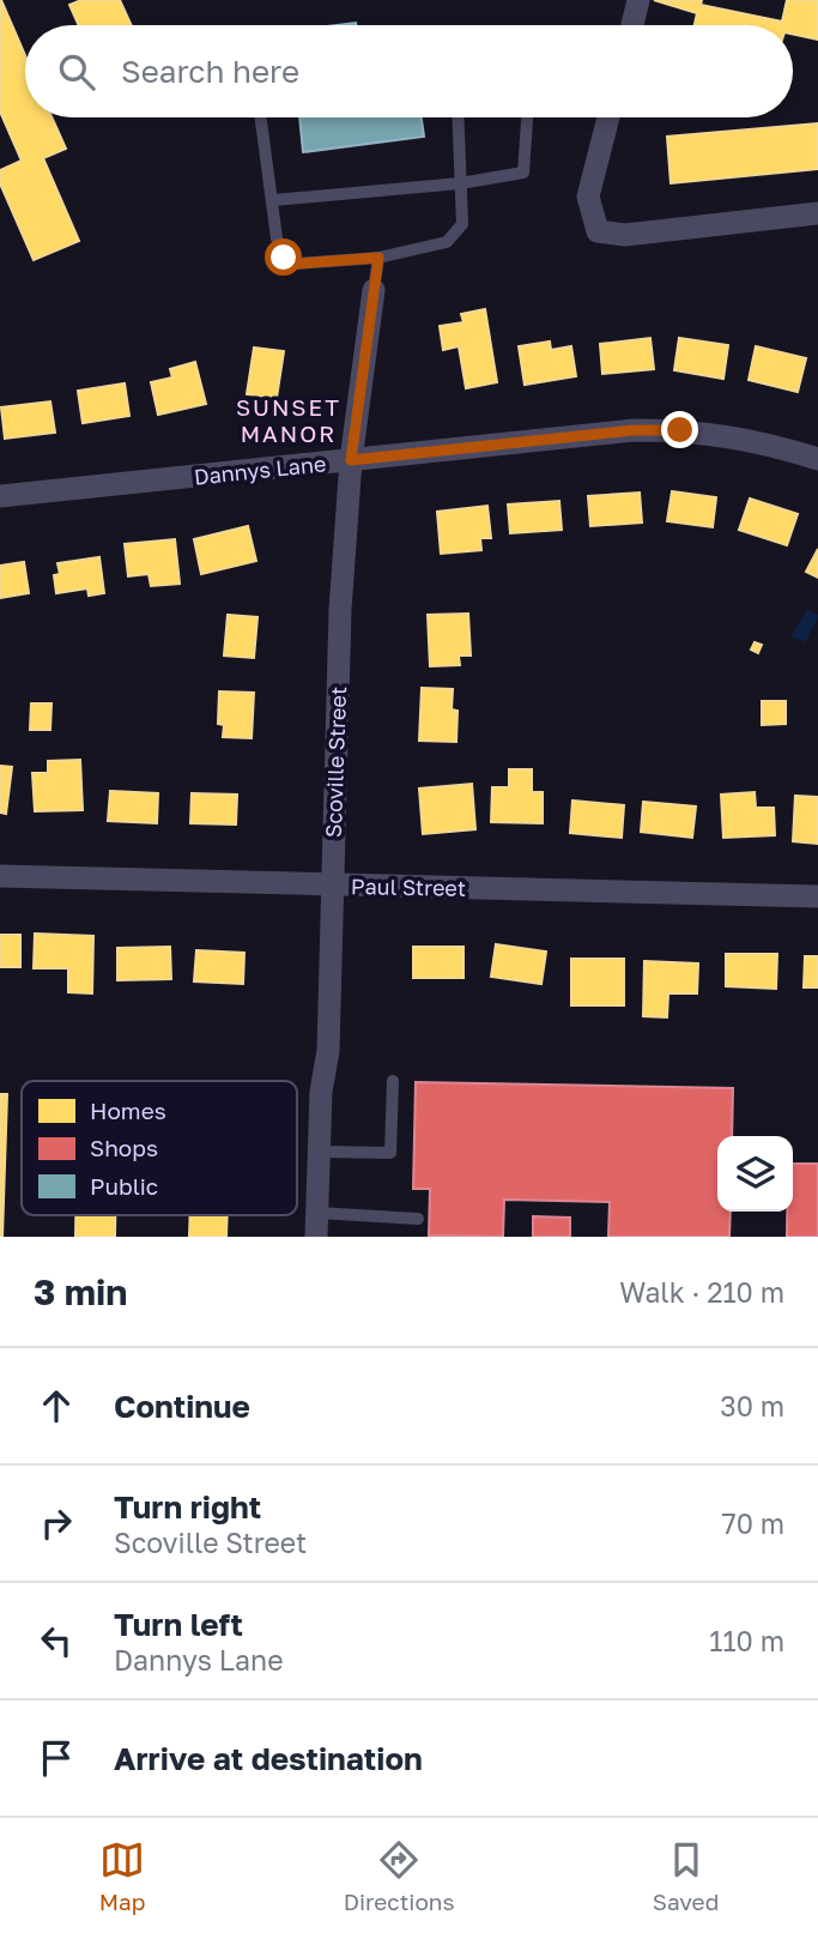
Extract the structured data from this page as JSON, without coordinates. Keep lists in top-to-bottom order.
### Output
{
  "streets": {
    "street": ["Dannys Lane", "Scoville Street", "Paul Street"]
  },
  "crossings": [
    ["Dannys Lane", "Scoville Street"],
    ["Scoville Street", "Paul Street"]
  ],
  "districts": ["SUNSET MANOR"],
  "legend": ["Homes", "Shops", "Public"],
  "page": {
    "search": "Search here",
    "heading": ["3 min", "Walk · 210 m"],
    "list": [
      ["Continue", "30 m"],
      ["Turn right", "Scoville Street", "70 m"],
      ["Turn left", "Dannys Lane", "110 m"],
      "Arrive at destination"
    ],
    "nav": ["Map", "Directions", "Saved"]
  }
}
